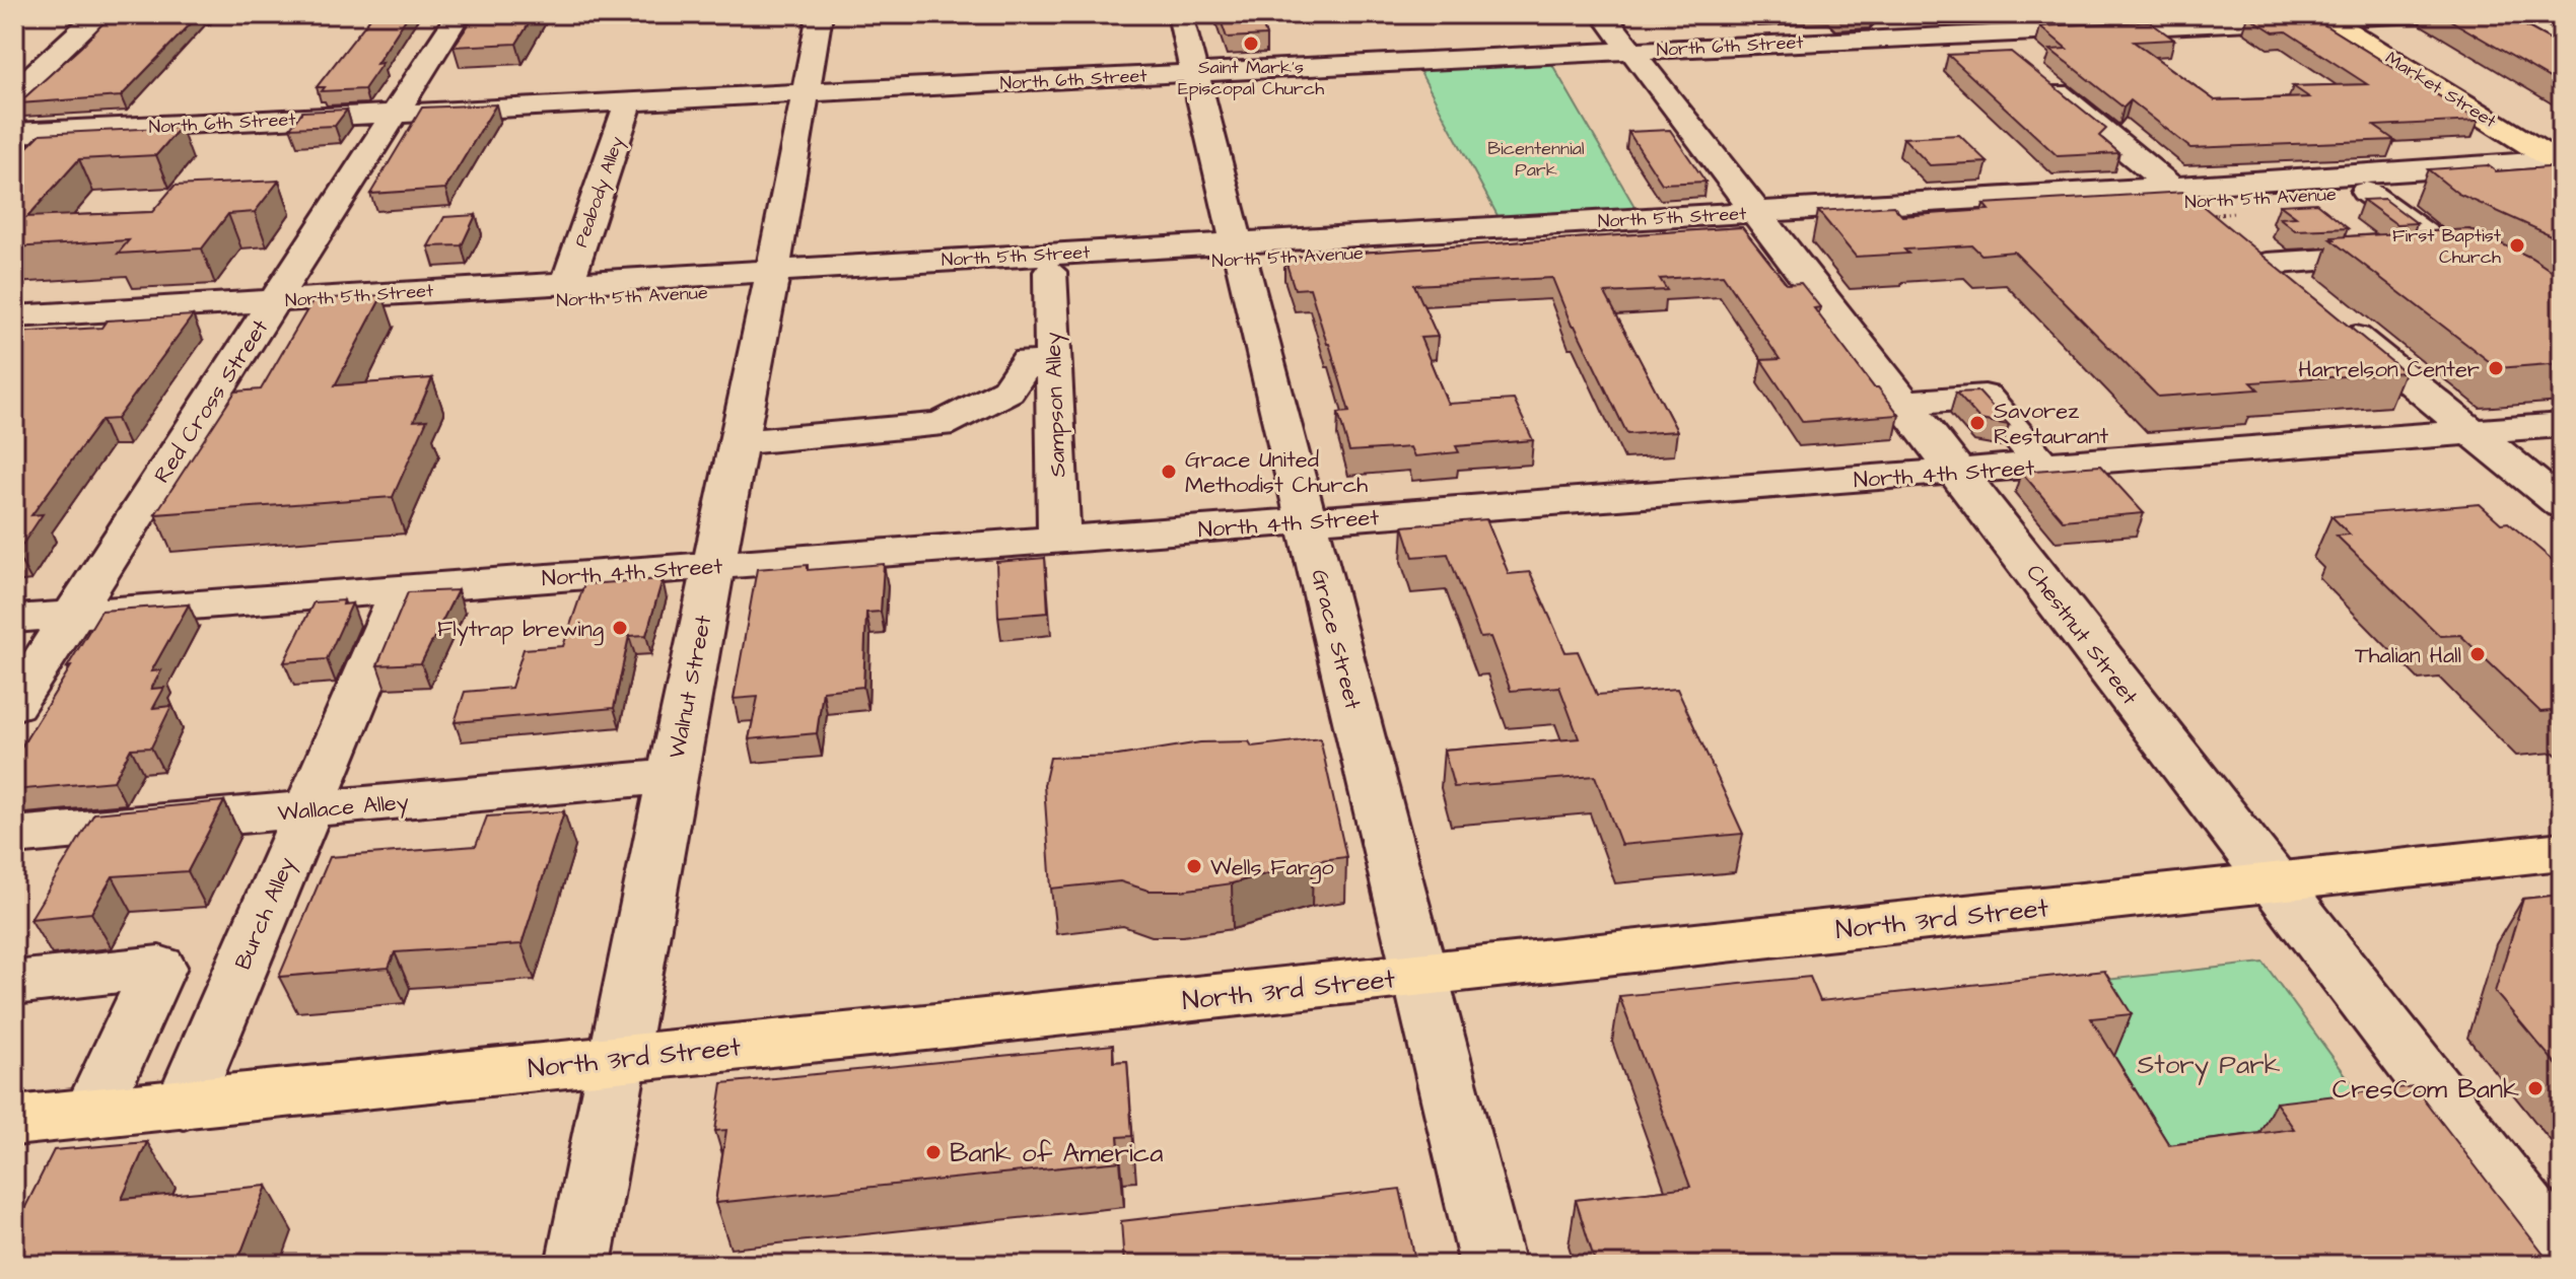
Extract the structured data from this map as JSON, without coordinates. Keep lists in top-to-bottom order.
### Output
{
  "streets": {
    "main road": ["Market Street", "North 3rd Street"],
    "street": [
      "North 6th Street",
      "Peabody Alley",
      "North 5th Avenue",
      "North 5th Street",
      "Red Cross Street",
      "Sampson Alley",
      "North 4th Street",
      "Chestnut Street",
      "Grace Street",
      "Walnut Street",
      "Wallace Alley",
      "Burch Alley"
    ]
  },
  "crossings": [
    ["North 6th Street", "Market Street"],
    ["North 6th Street", "Peabody Alley"],
    ["North 6th Street", "Red Cross Street"],
    ["North 6th Street", "Chestnut Street"],
    ["North 6th Street", "Grace Street"],
    ["North 6th Street", "Walnut Street"],
    ["Market Street", "North 5th Avenue"],
    ["Peabody Alley", "North 5th Street"],
    ["North 5th Avenue", "North 5th Street"],
    ["North 5th Avenue", "Red Cross Street"],
    ["North 5th Avenue", "Sampson Alley"],
    ["North 5th Avenue", "Chestnut Street"],
    ["North 5th Avenue", "Grace Street"],
    ["North 5th Avenue", "Walnut Street"],
    ["North 5th Street", "Red Cross Street"],
    ["North 5th Street", "Grace Street"],
    ["North 5th Street", "Walnut Street"],
    ["Red Cross Street", "North 4th Street"],
    ["Sampson Alley", "North 4th Street"],
    ["North 4th Street", "Chestnut Street"],
    ["North 4th Street", "Grace Street"],
    ["North 4th Street", "Walnut Street"],
    ["North 4th Street", "Burch Alley"],
    ["Chestnut Street", "North 3rd Street"],
    ["Grace Street", "North 3rd Street"],
    ["Walnut Street", "Wallace Alley"],
    ["Walnut Street", "North 3rd Street"],
    ["Wallace Alley", "Burch Alley"],
    ["Burch Alley", "North 3rd Street"]
  ],
  "parks": ["Bicentennial Park", "Story Park"],
  "places": [
    "Saint Mark's Episcopal Church",
    "First Baptist Church",
    "Harrelson Center",
    "Savorez Restaurant",
    "Grace United Methodist Church",
    "Flytrap brewing",
    "Thalian Hall",
    "Wells Fargo",
    "CresCom Bank",
    "Bank of America"
  ]
}
